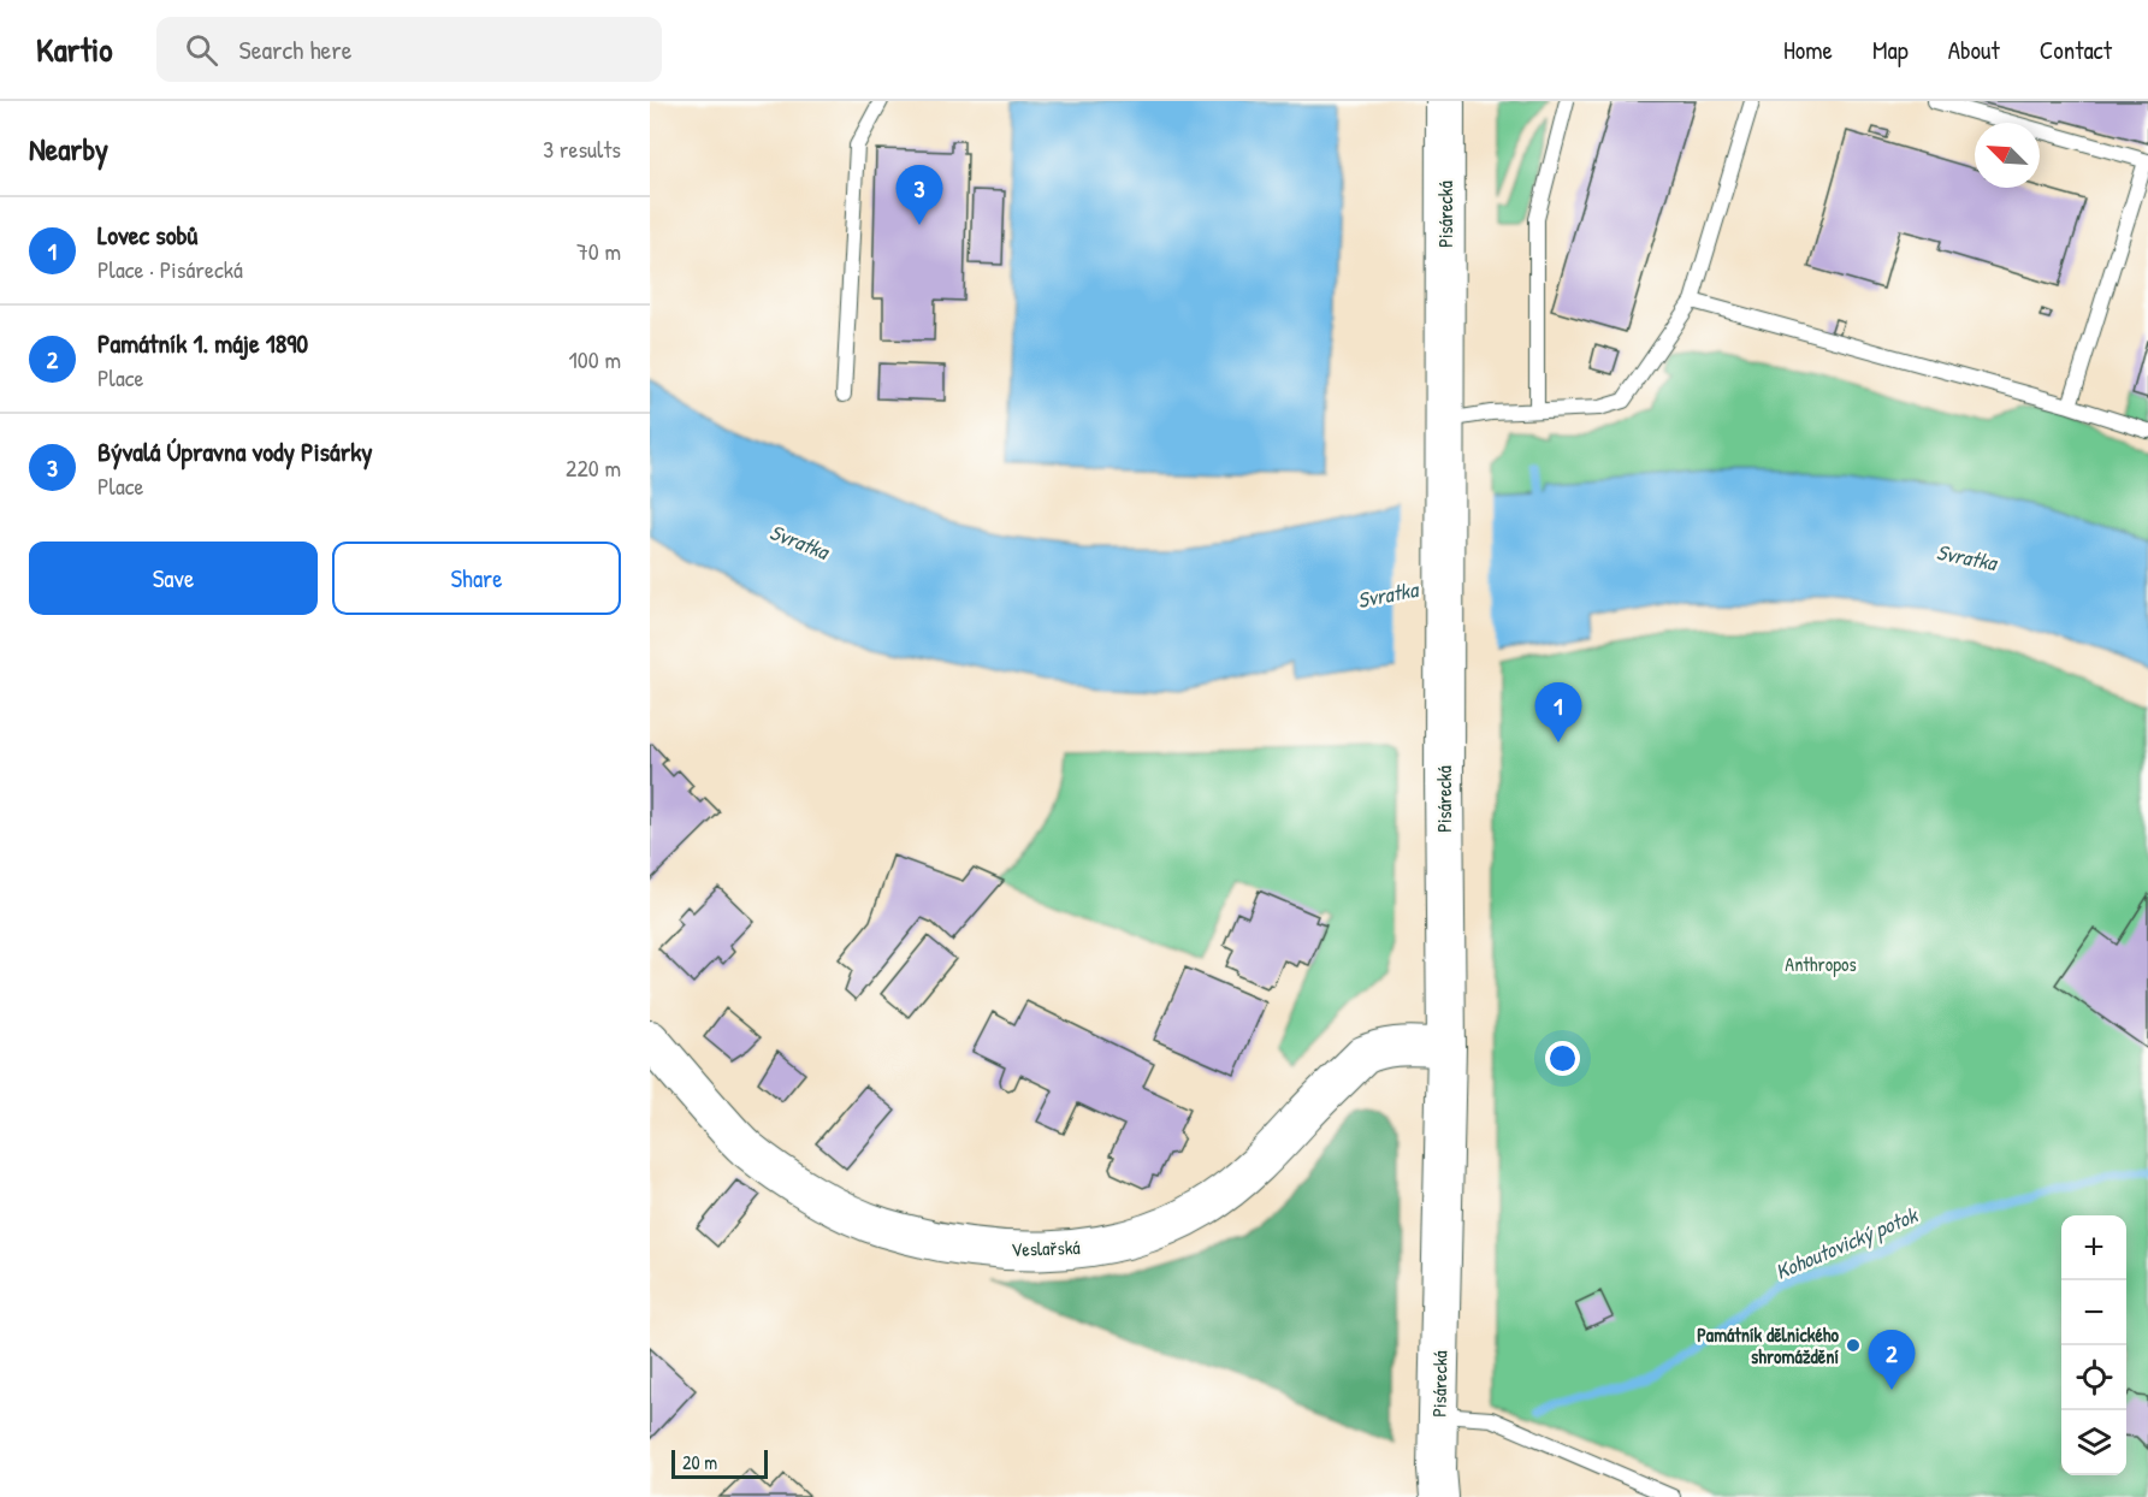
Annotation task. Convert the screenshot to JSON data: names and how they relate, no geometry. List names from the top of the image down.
{
  "streets": {
    "street": ["Pisárecká", "Veslařská"]
  },
  "crossings": [
    ["Pisárecká", "Veslařská"]
  ],
  "water": ["Svratka", "Kohoutovický potok"],
  "parks": ["Anthropos"],
  "places": ["Památník dělnického shromáždění"],
  "scale_bar": "20 m",
  "north": "top left",
  "page": {
    "header": "Kartio",
    "search": "Search here",
    "nav": [
      "Home",
      "Map",
      "About",
      "Contact"
    ],
    "heading": ["Nearby", "3 results"],
    "pins": ["3", "1", "2"],
    "list": [
      {
        "mark": "1",
        "name": "Lovec sobů",
        "note": "Place · Pisárecká",
        "value": "70 m"
      },
      {
        "mark": "2",
        "name": "Památník 1. máje 1890",
        "note": "Place",
        "value": "100 m"
      },
      {
        "mark": "3",
        "name": "Bývalá Úpravna vody Pisárky",
        "note": "Place",
        "value": "220 m"
      }
    ],
    "buttons": ["Save", "Share"],
    "map_buttons": ["+", "−"],
    "scale": "20 m"
  }
}
